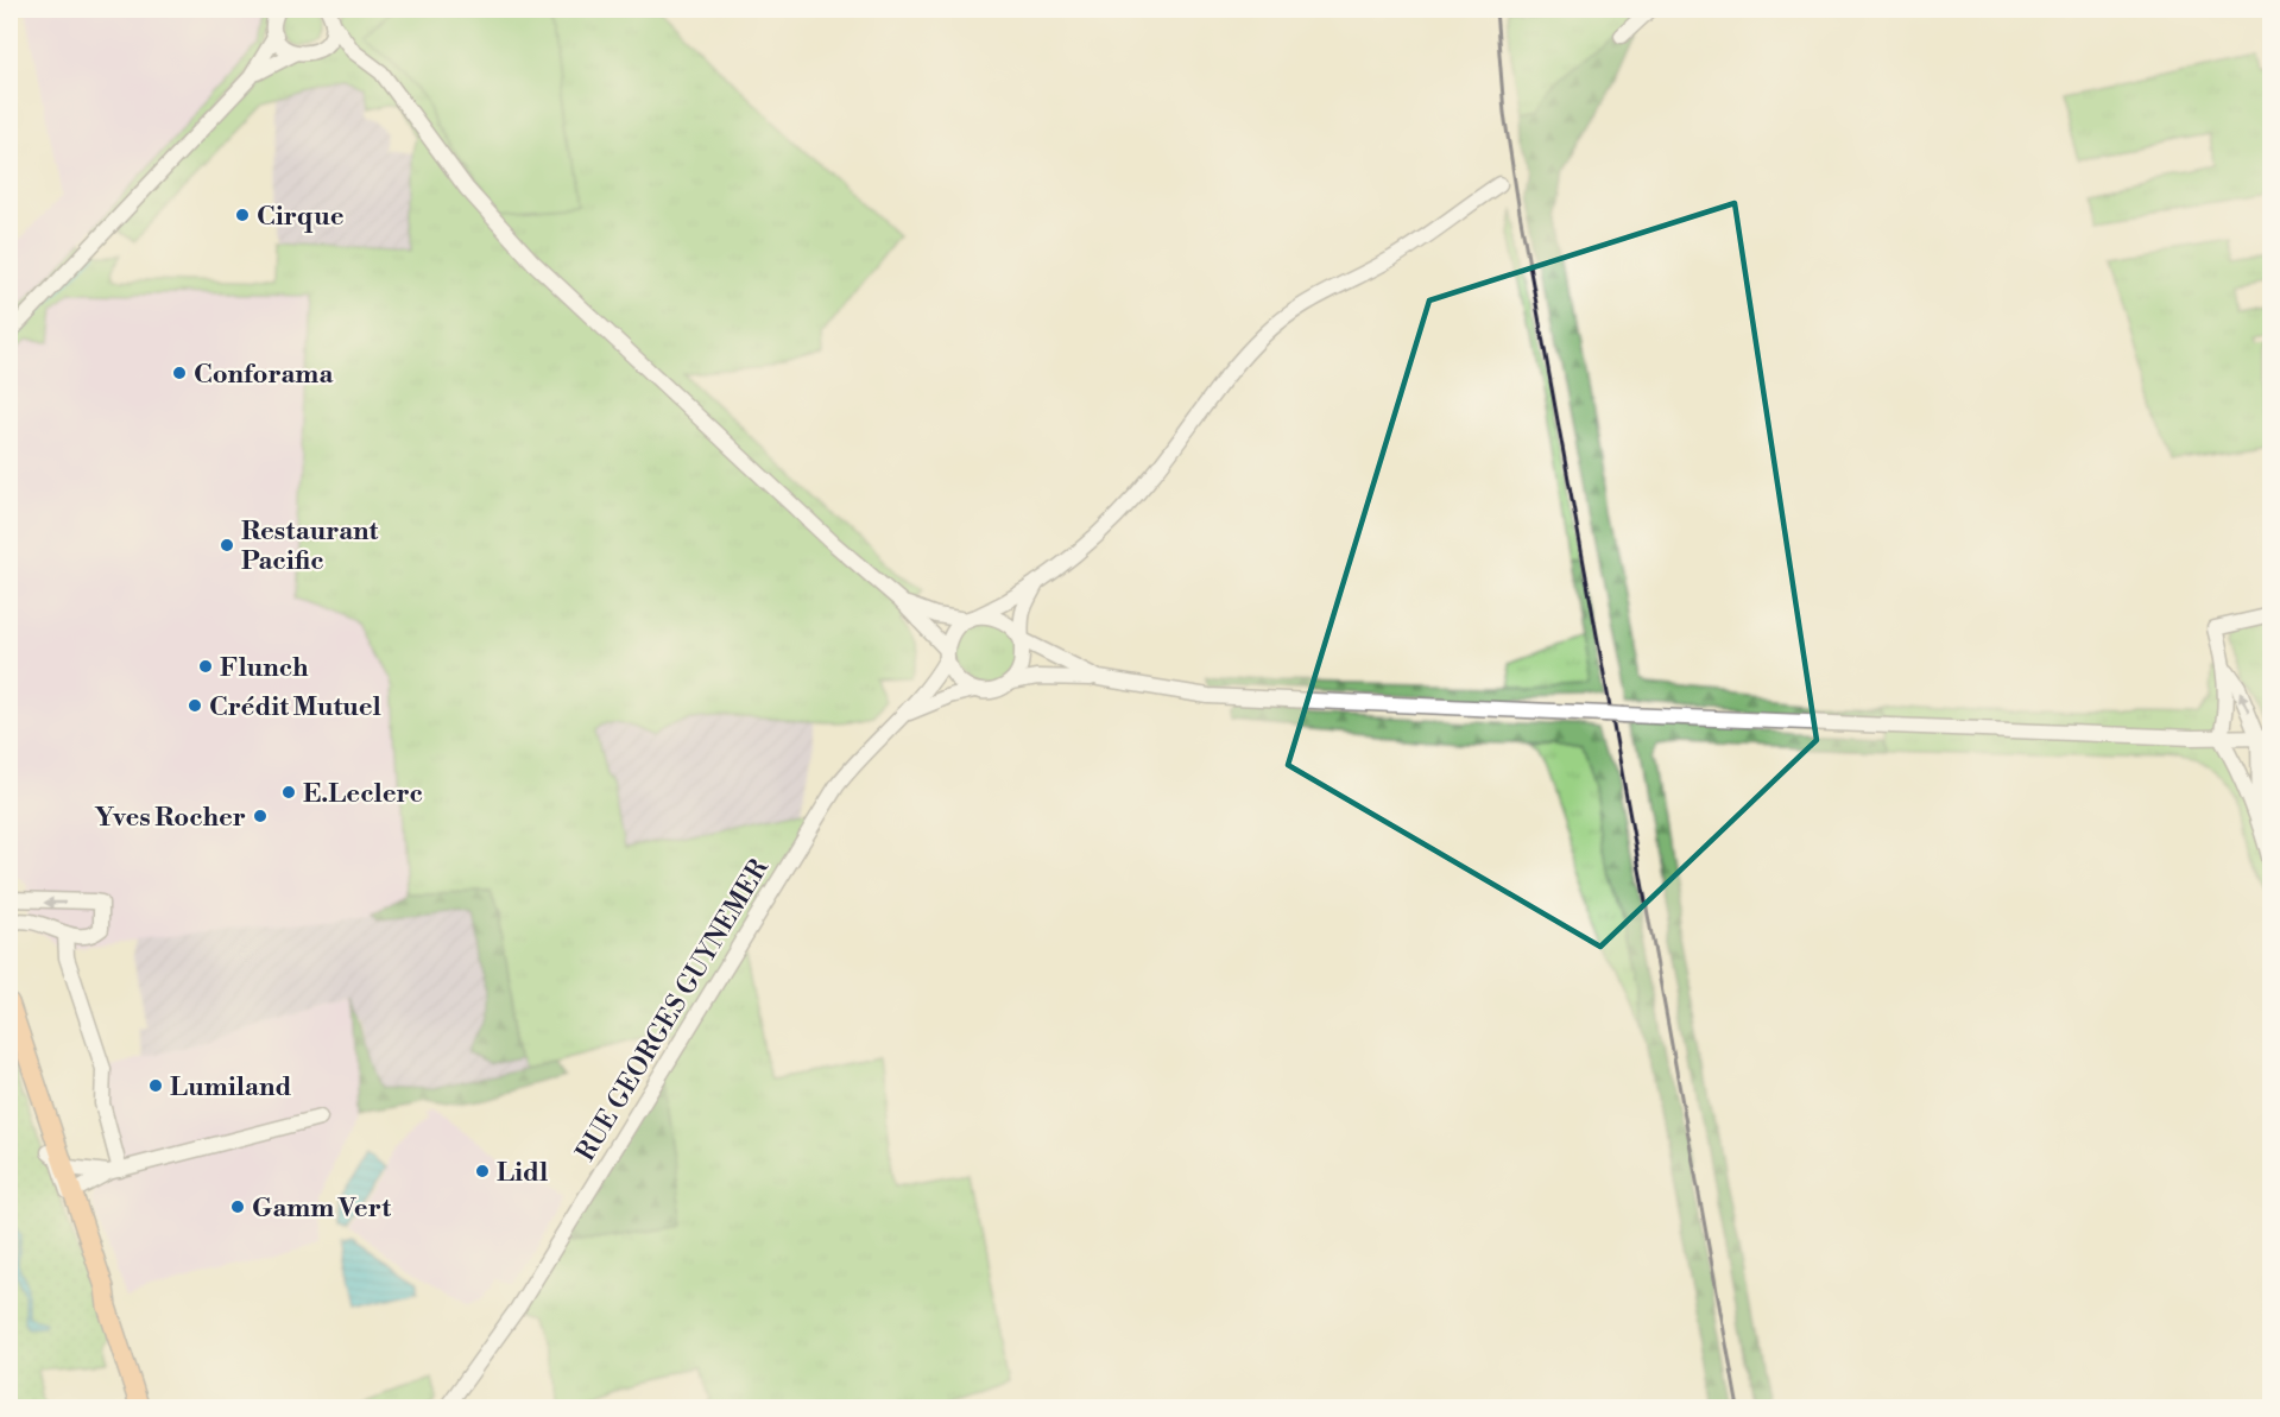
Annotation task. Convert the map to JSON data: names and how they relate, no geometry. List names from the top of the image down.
{
  "streets": {
    "street": ["RUE GEORGES GUYNEMER"]
  },
  "places": [
    "Cirque",
    "Conforama",
    "Restaurant Pacific",
    "Flunch",
    "Crédit Mutuel",
    "E.Leclerc",
    "Yves Rocher",
    "Lumiland",
    "Lidl",
    "Gamm Vert"
  ]
}
